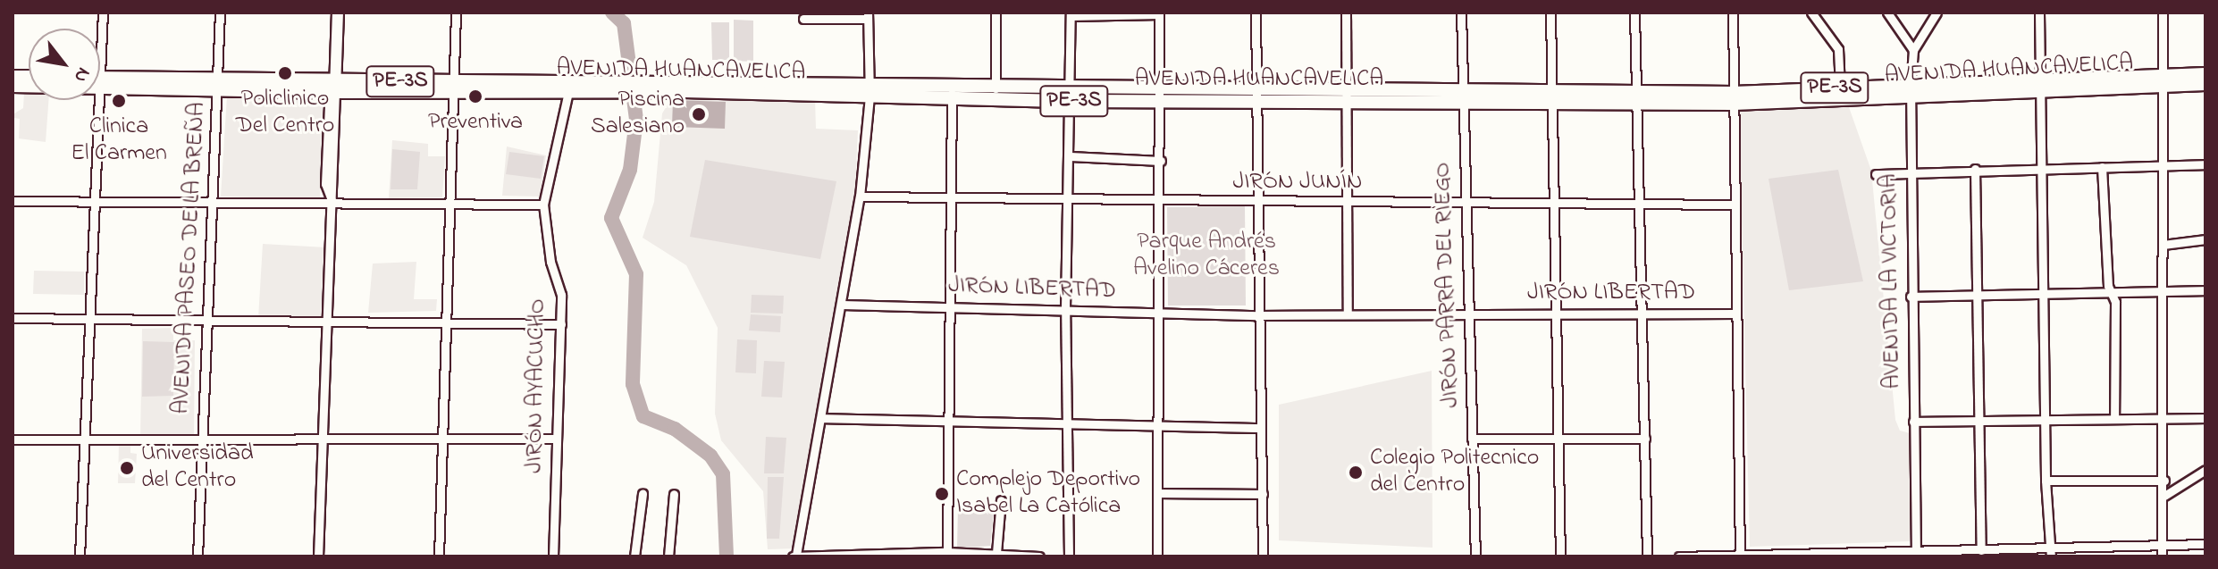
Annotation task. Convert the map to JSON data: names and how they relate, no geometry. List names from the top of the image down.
{
  "streets": {
    "highway": ["AVENIDA HUANCAVELICA", "PE-3S"],
    "street": [
      "JIRÓN JUNÍN",
      "AVENIDA PASEO DE LA BREÑA",
      "AVENIDA LA VICTORIA",
      "JIRÓN PARRA DEL RIEGO",
      "JIRÓN LIBERTAD",
      "JIRÓN AYACUCHO"
    ]
  },
  "crossings": [
    ["AVENIDA HUANCAVELICA", "AVENIDA PASEO DE LA BREÑA"],
    ["AVENIDA HUANCAVELICA", "AVENIDA LA VICTORIA"],
    ["AVENIDA HUANCAVELICA", "JIRÓN PARRA DEL RIEGO"],
    ["AVENIDA HUANCAVELICA", "JIRÓN AYACUCHO"],
    ["JIRÓN JUNÍN", "JIRÓN PARRA DEL RIEGO"],
    ["JIRÓN PARRA DEL RIEGO", "JIRÓN LIBERTAD"]
  ],
  "parks": ["Parque Andrés Avelino Cáceres"],
  "places": [
    "Policlinico Del Centro",
    "Preventiva",
    "Clinica El Carmen",
    "Piscina Salesiano",
    "Universidad del Centro",
    "Colegio Politecnico del Centro",
    "Complejo Deportivo Isabel La Católica"
  ],
  "north": "bottom right"
}
